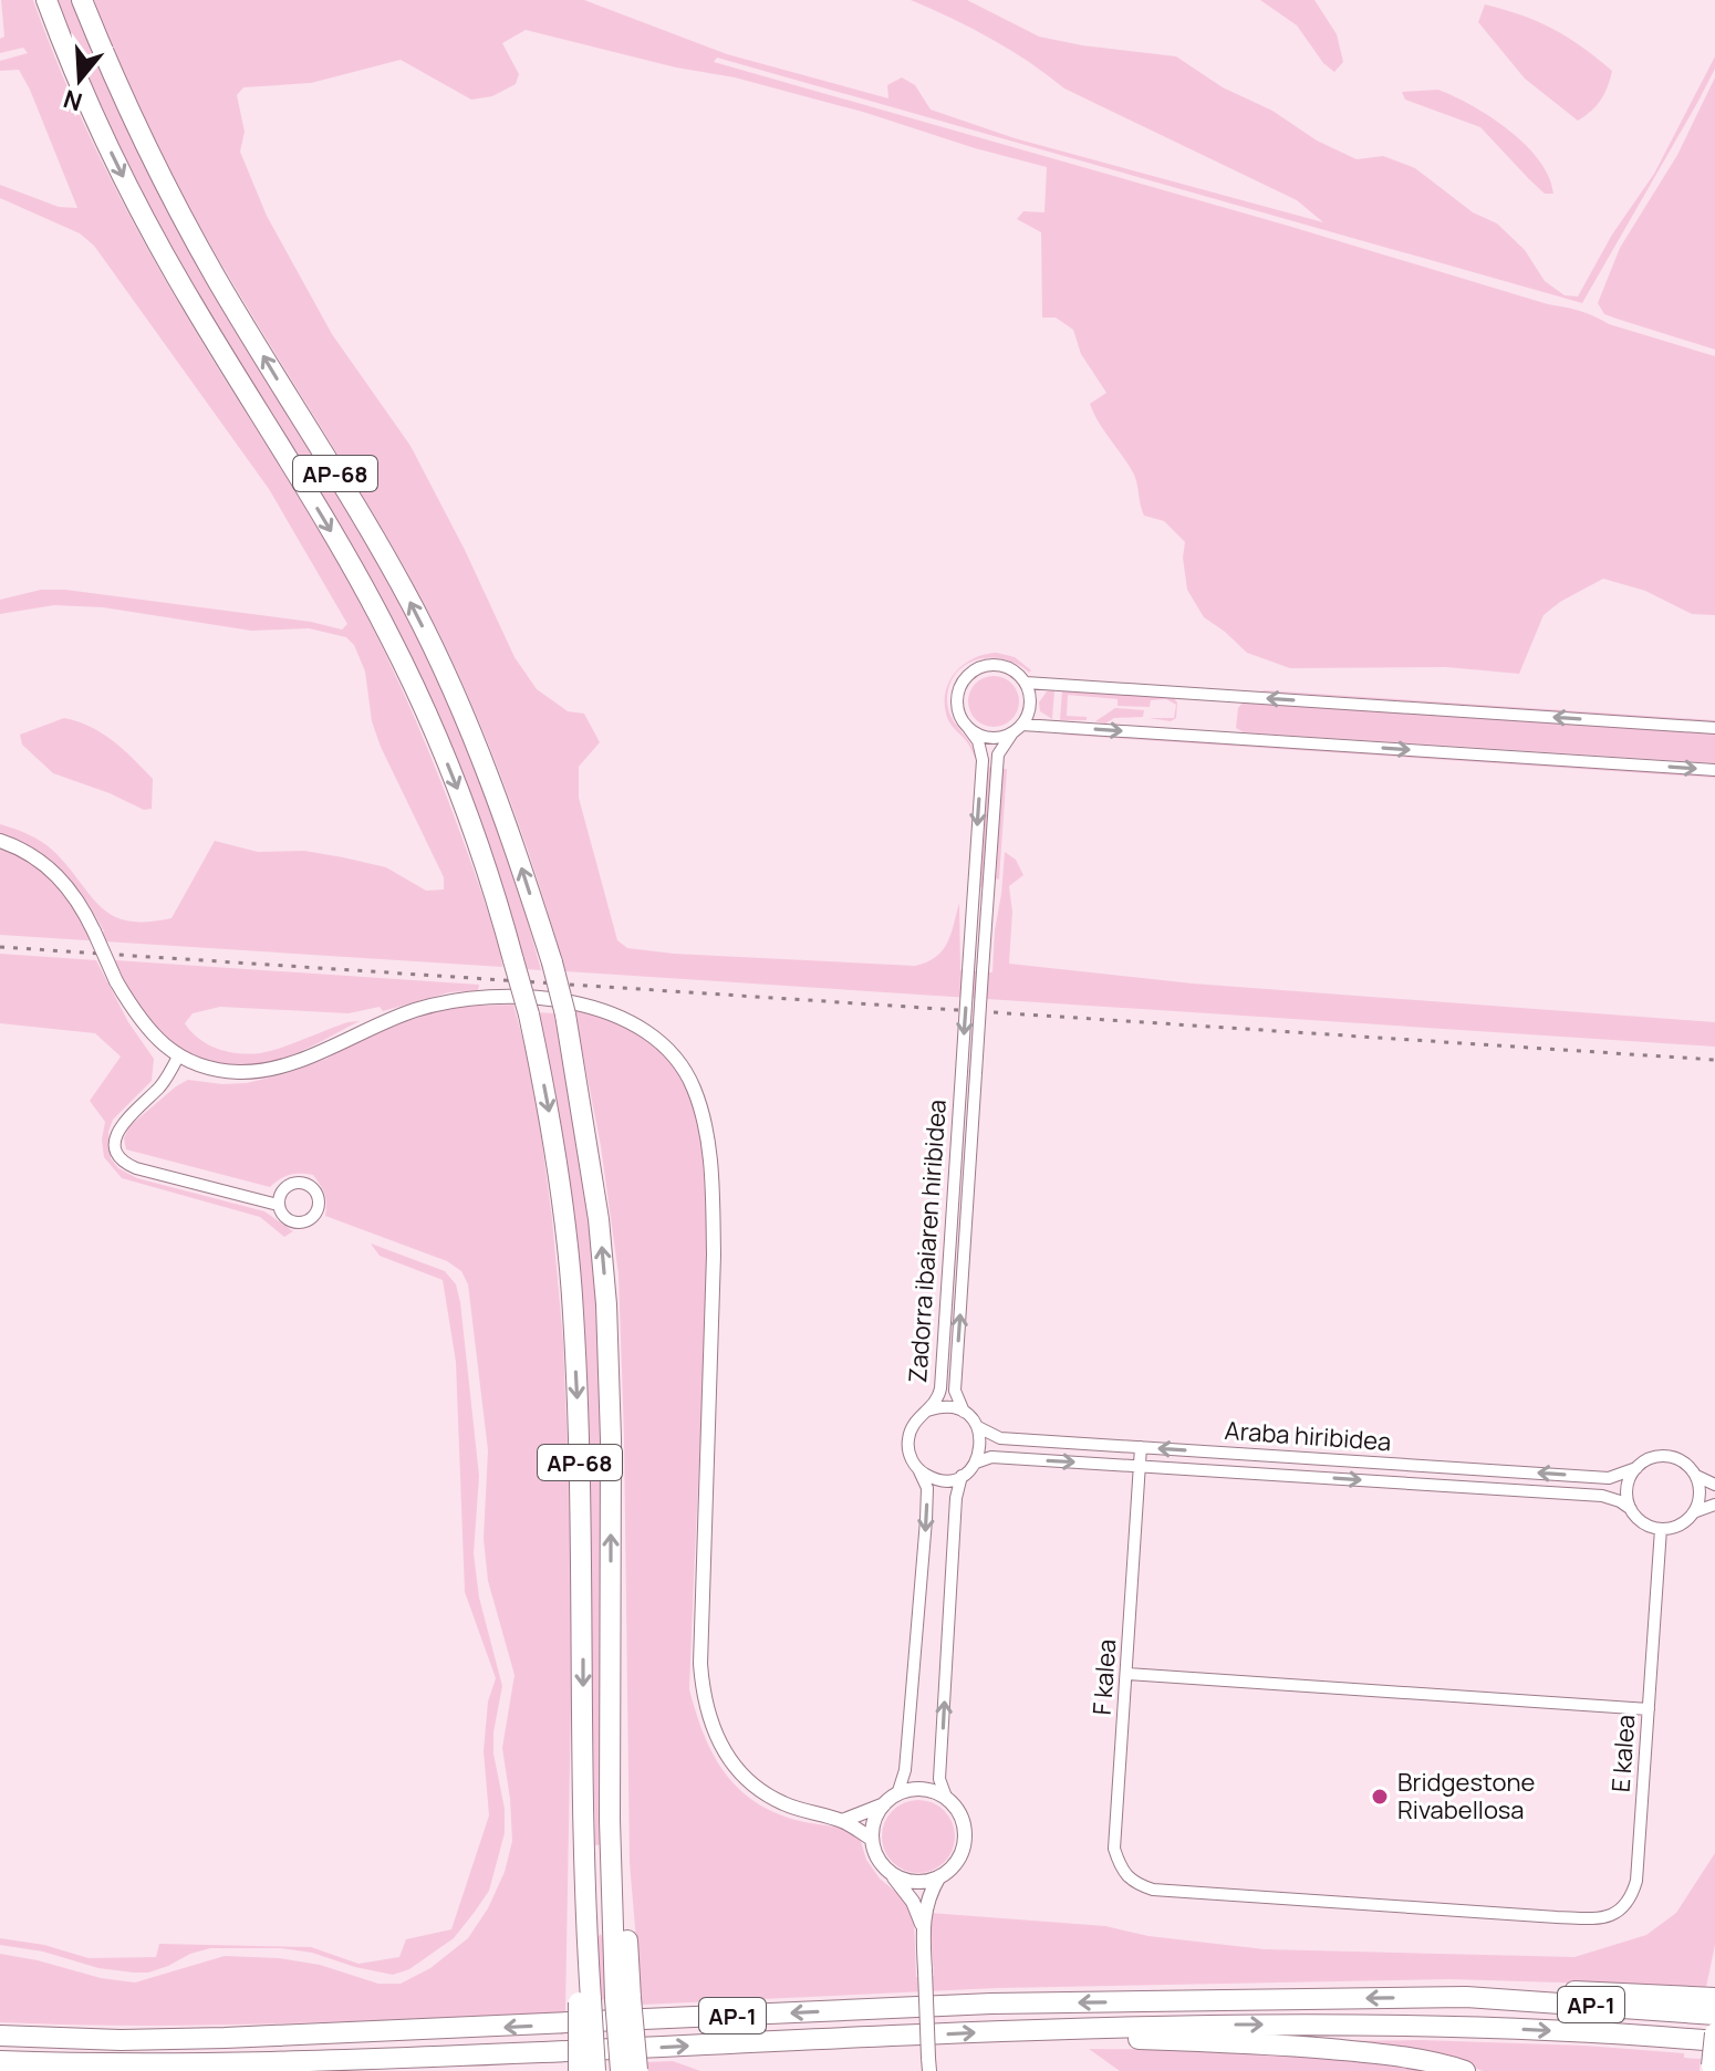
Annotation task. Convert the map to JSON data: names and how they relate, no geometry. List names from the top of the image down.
{
  "streets": {
    "highway": ["AP-68", "AP-1"],
    "street": [
      "Zadorra ibaiaren hiribidea",
      "Araba hiribidea",
      "F kalea",
      "E kalea"
    ]
  },
  "crossings": [
    ["Zadorra ibaiaren hiribidea", "Araba hiribidea"],
    ["Araba hiribidea", "F kalea"],
    ["Araba hiribidea", "E kalea"],
    ["F kalea", "E kalea"]
  ],
  "places": ["Bridgestone Rivabellosa"],
  "north": "bottom"
}
